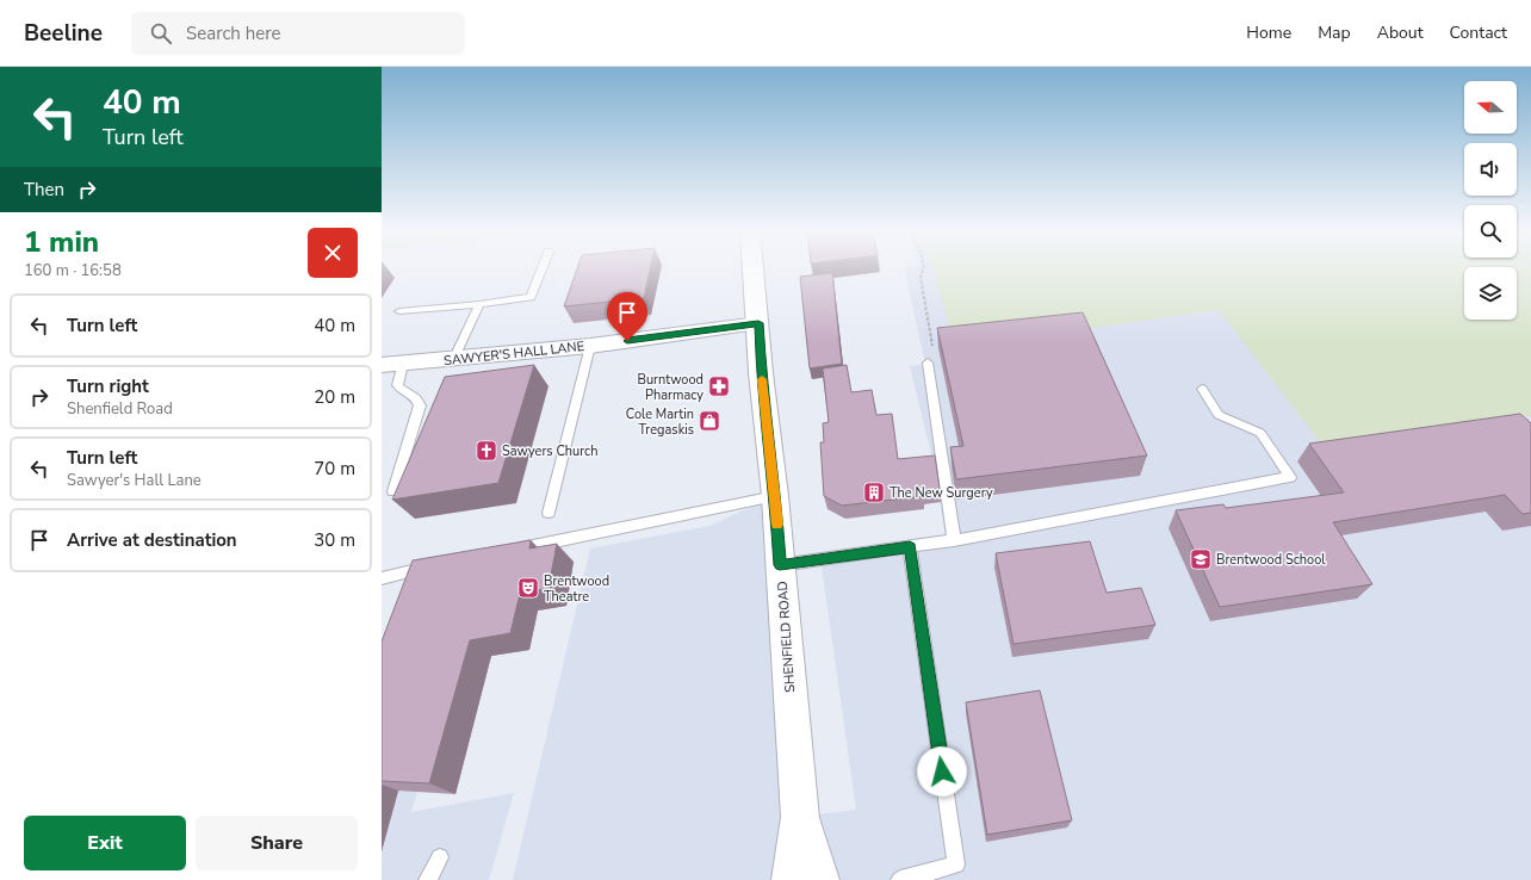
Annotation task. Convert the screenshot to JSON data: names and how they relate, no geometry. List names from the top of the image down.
{
  "streets": {
    "main road": ["SHENFIELD ROAD"],
    "street": ["SAWYER'S HALL LANE"]
  },
  "crossings": [
    ["SAWYER'S HALL LANE", "SHENFIELD ROAD"]
  ],
  "places": {
    "pharmacy": ["Burntwood Pharmacy"],
    "shop": ["Cole Martin Tregaskis"],
    "church": ["Sawyers Church"],
    "building": ["The New Surgery"],
    "school or university": ["Brentwood School"],
    "theatre": ["Brentwood Theatre"]
  },
  "north": "left",
  "page": {
    "header": "Beeline",
    "search": "Search here",
    "nav": [
      "Home",
      "Map",
      "About",
      "Contact"
    ],
    "turn": ["40 m", "Turn left"],
    "then": "Then",
    "heading": ["1 min", "160 m · 16:58"],
    "list": [
      {
        "name": "Turn left",
        "value": "40 m"
      },
      {
        "name": "Turn right",
        "note": "Shenfield Road",
        "value": "20 m"
      },
      {
        "name": "Turn left",
        "note": "Sawyer's Hall Lane",
        "value": "70 m"
      },
      {
        "name": "Arrive at destination",
        "value": "30 m"
      }
    ],
    "buttons": ["Exit", "Share"]
  }
}
